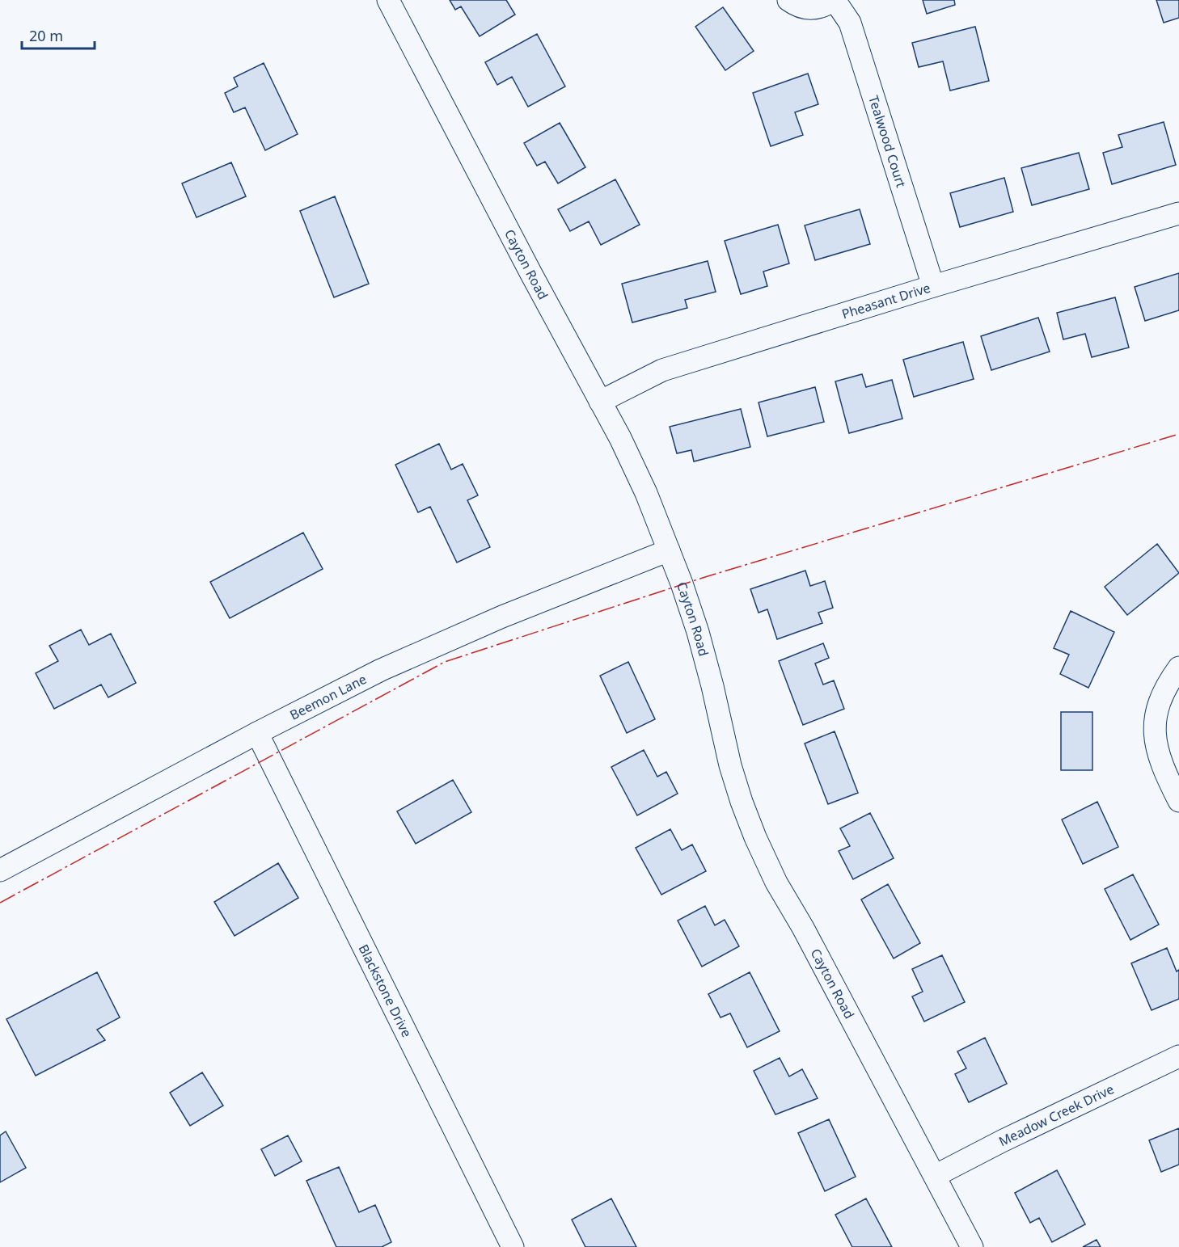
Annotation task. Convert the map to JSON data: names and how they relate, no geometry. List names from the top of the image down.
{
  "streets": {
    "street": [
      "Tealwood Court",
      "Cayton Road",
      "Pheasant Drive",
      "Beemon Lane",
      "Blackstone Drive",
      "Meadow Creek Drive"
    ]
  },
  "crossings": [
    ["Tealwood Court", "Pheasant Drive"],
    ["Cayton Road", "Pheasant Drive"],
    ["Cayton Road", "Beemon Lane"],
    ["Cayton Road", "Meadow Creek Drive"],
    ["Beemon Lane", "Blackstone Drive"]
  ],
  "scale_bar": "20 m"
}
